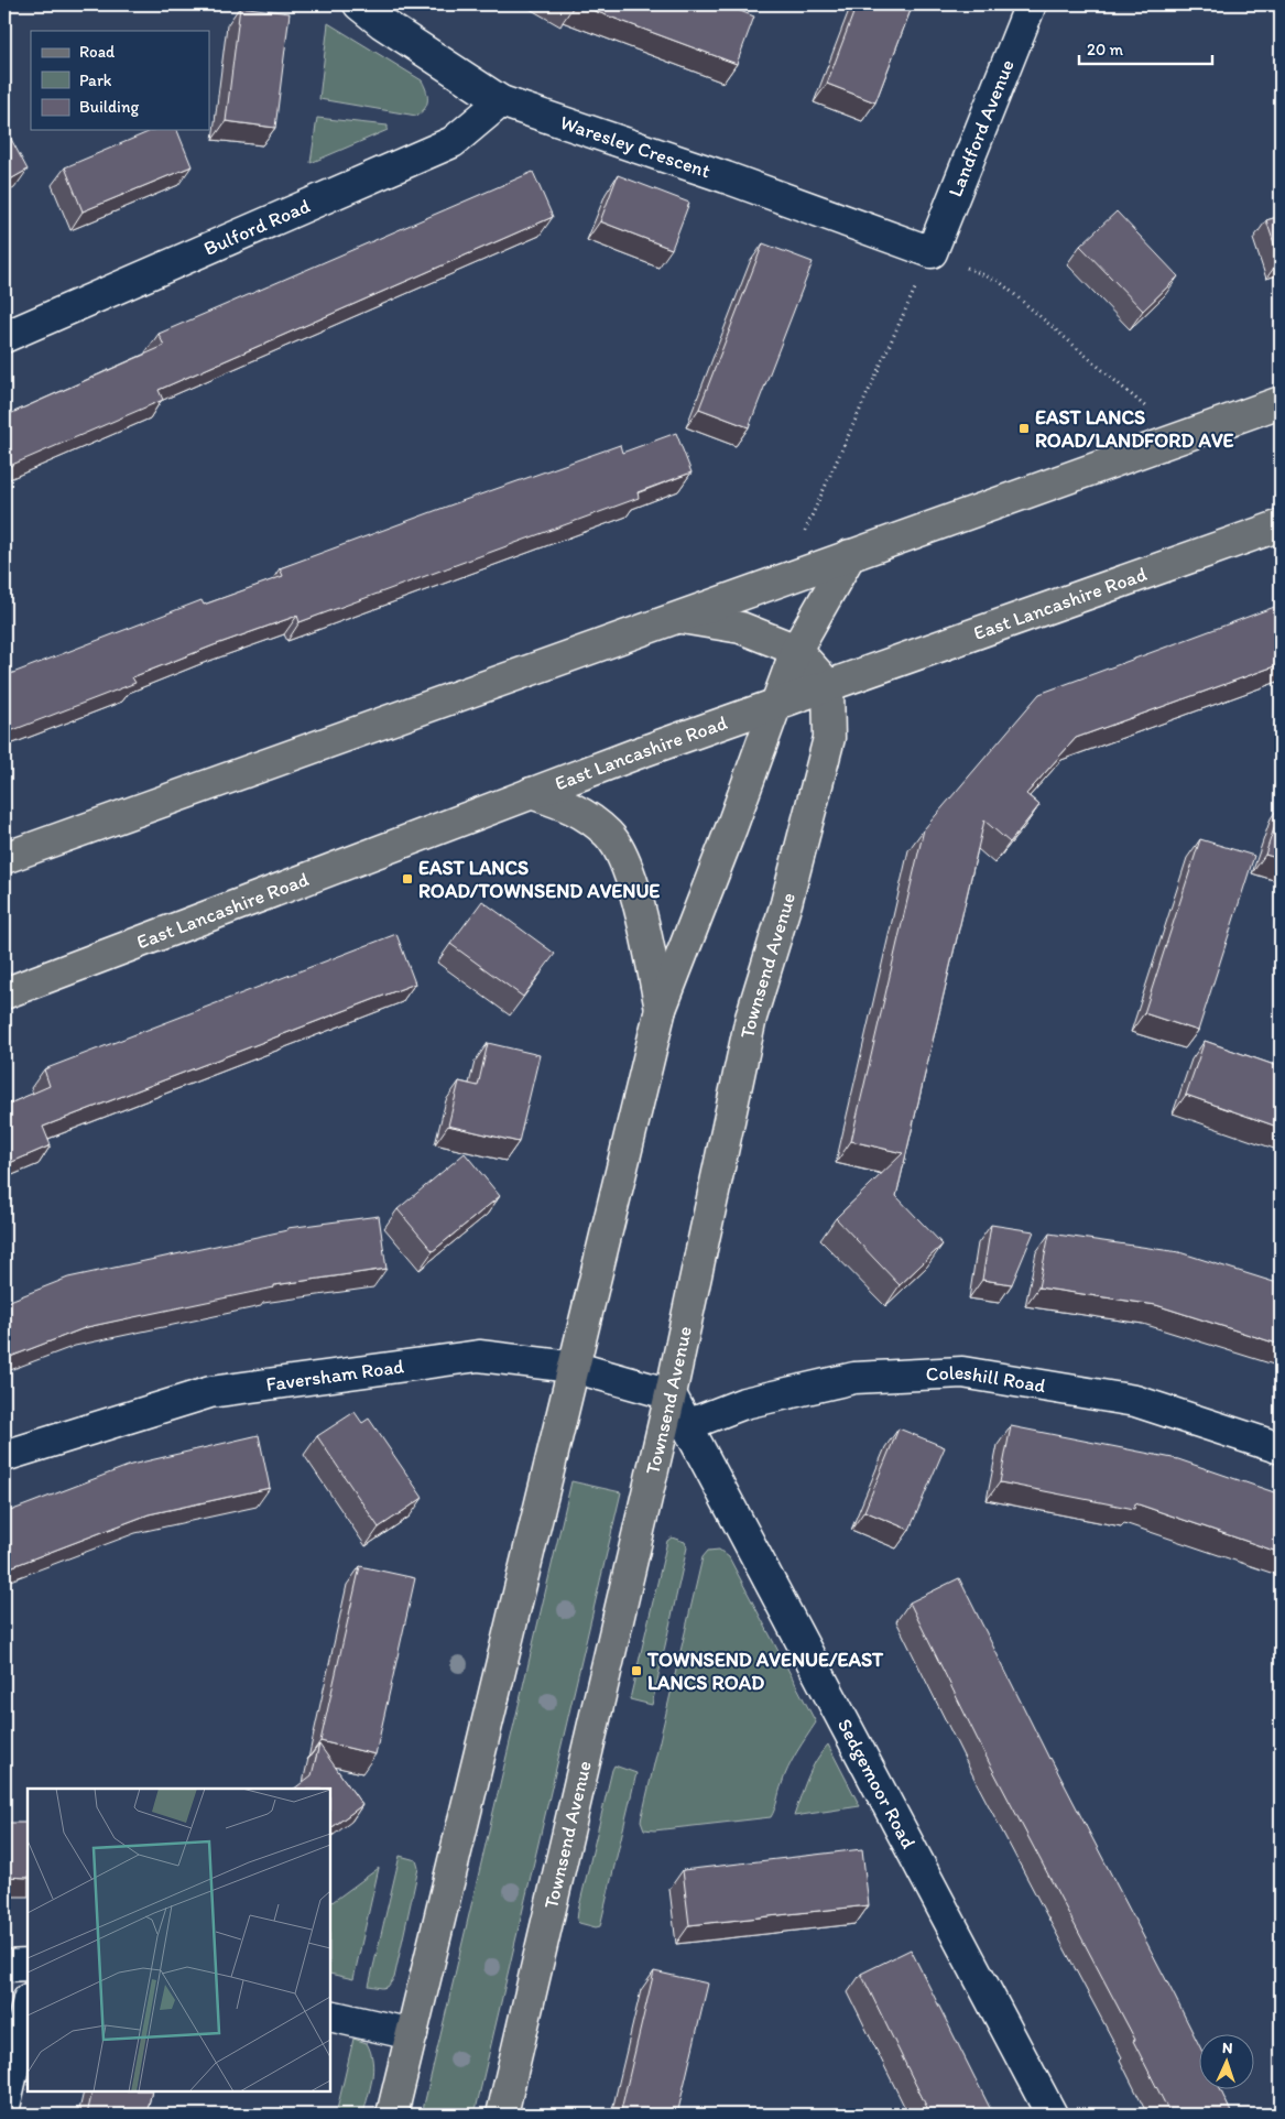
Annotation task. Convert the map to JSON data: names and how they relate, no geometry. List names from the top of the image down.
{
  "streets": {
    "main road": ["East Lancashire Road", "Townsend Avenue"],
    "street": [
      "Landford Avenue",
      "Waresley Crescent",
      "Bulford Road",
      "Faversham Road",
      "Coleshill Road",
      "Sedgemoor Road"
    ]
  },
  "crossings": [
    ["Landford Avenue", "Waresley Crescent"],
    ["Waresley Crescent", "Bulford Road"],
    ["East Lancashire Road", "Townsend Avenue"],
    ["Townsend Avenue", "Faversham Road"],
    ["Townsend Avenue", "Sedgemoor Road"],
    ["Faversham Road", "Sedgemoor Road"],
    ["Coleshill Road", "Sedgemoor Road"]
  ],
  "places": {
    "transit": ["EAST LANCS ROAD/LANDFORD AVE", "EAST LANCS ROAD/TOWNSEND AVENUE", "TOWNSEND AVENUE/EAST LANCS ROAD"]
  },
  "legend": ["Road", "Park", "Building"],
  "scale_bar": "20 m",
  "north": "top"
}
